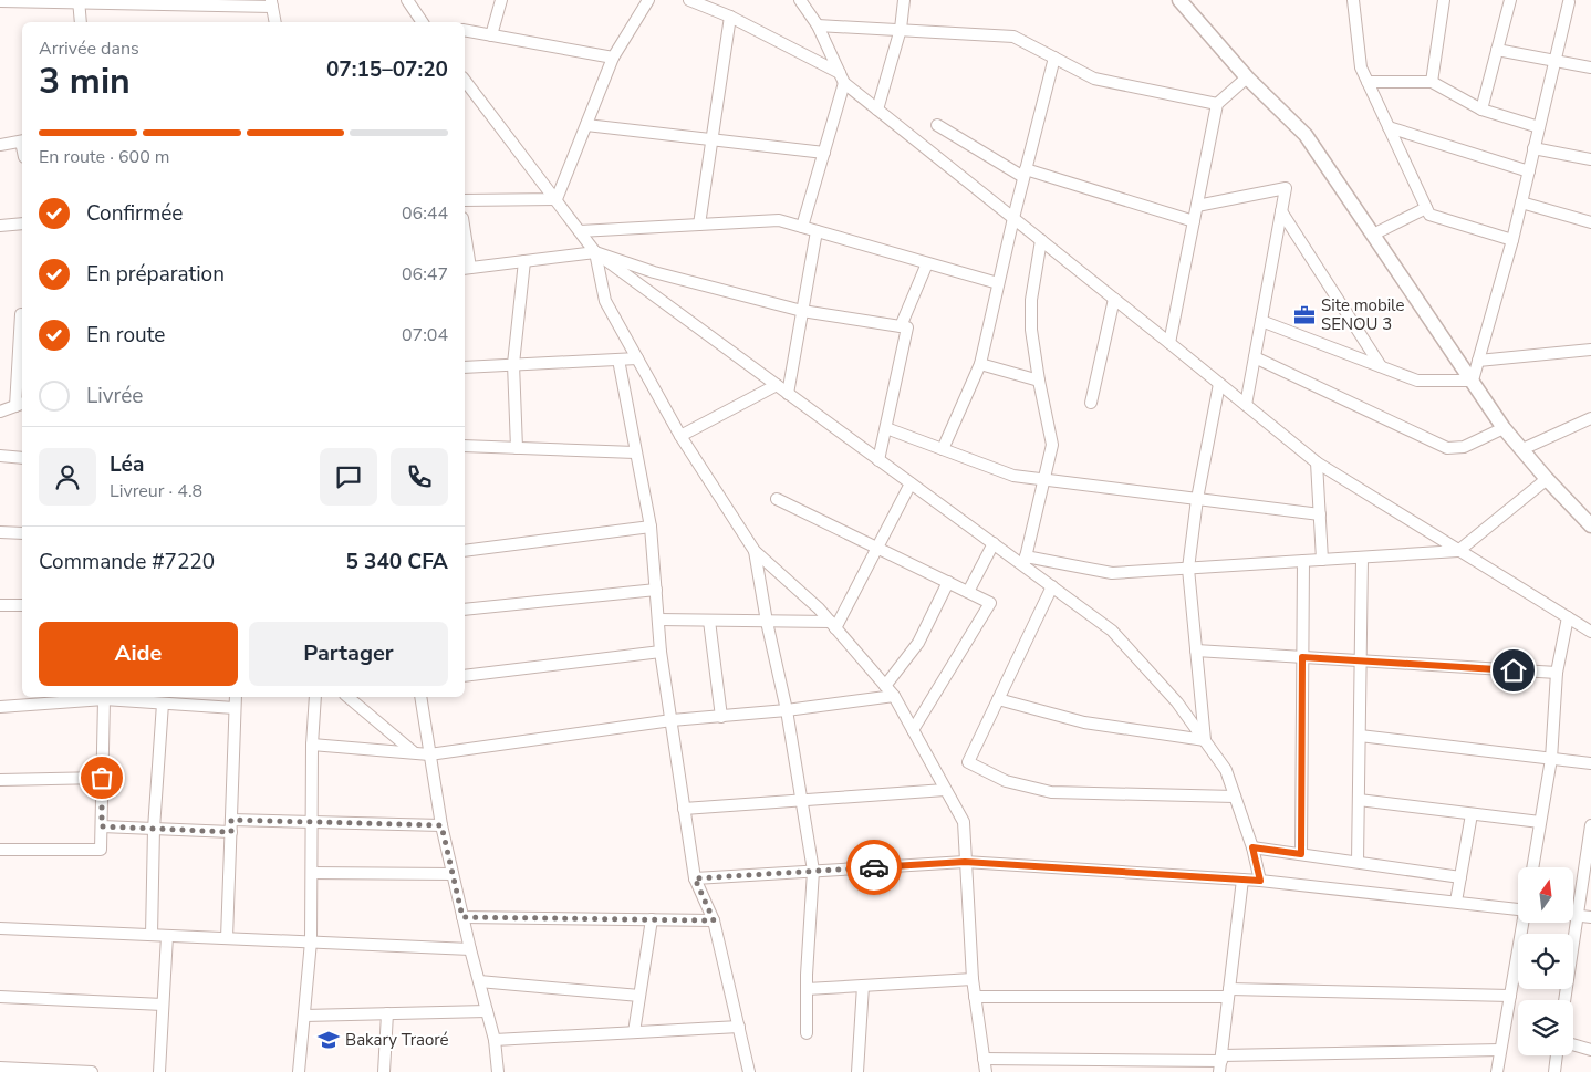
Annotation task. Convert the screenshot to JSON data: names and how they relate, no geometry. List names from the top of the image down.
{
  "places": {
    "office": ["Site mobile SENOU 3"],
    "school or university": ["Bakary Traoré"]
  },
  "north": "top",
  "page": {
    "heading": ["3 min", "Arrivée dans", "07:15–07:20"],
    "panel": [
      "Léa",
      "Livreur · 4.8",
      "Commande #7220",
      "5 340 CFA"
    ],
    "bar": "En route · 600 m",
    "list": [
      ["Confirmée", "06:44"],
      ["En préparation", "06:47"],
      ["En route", "07:04"],
      "Livrée"
    ],
    "buttons": ["Aide", "Partager"]
  }
}
